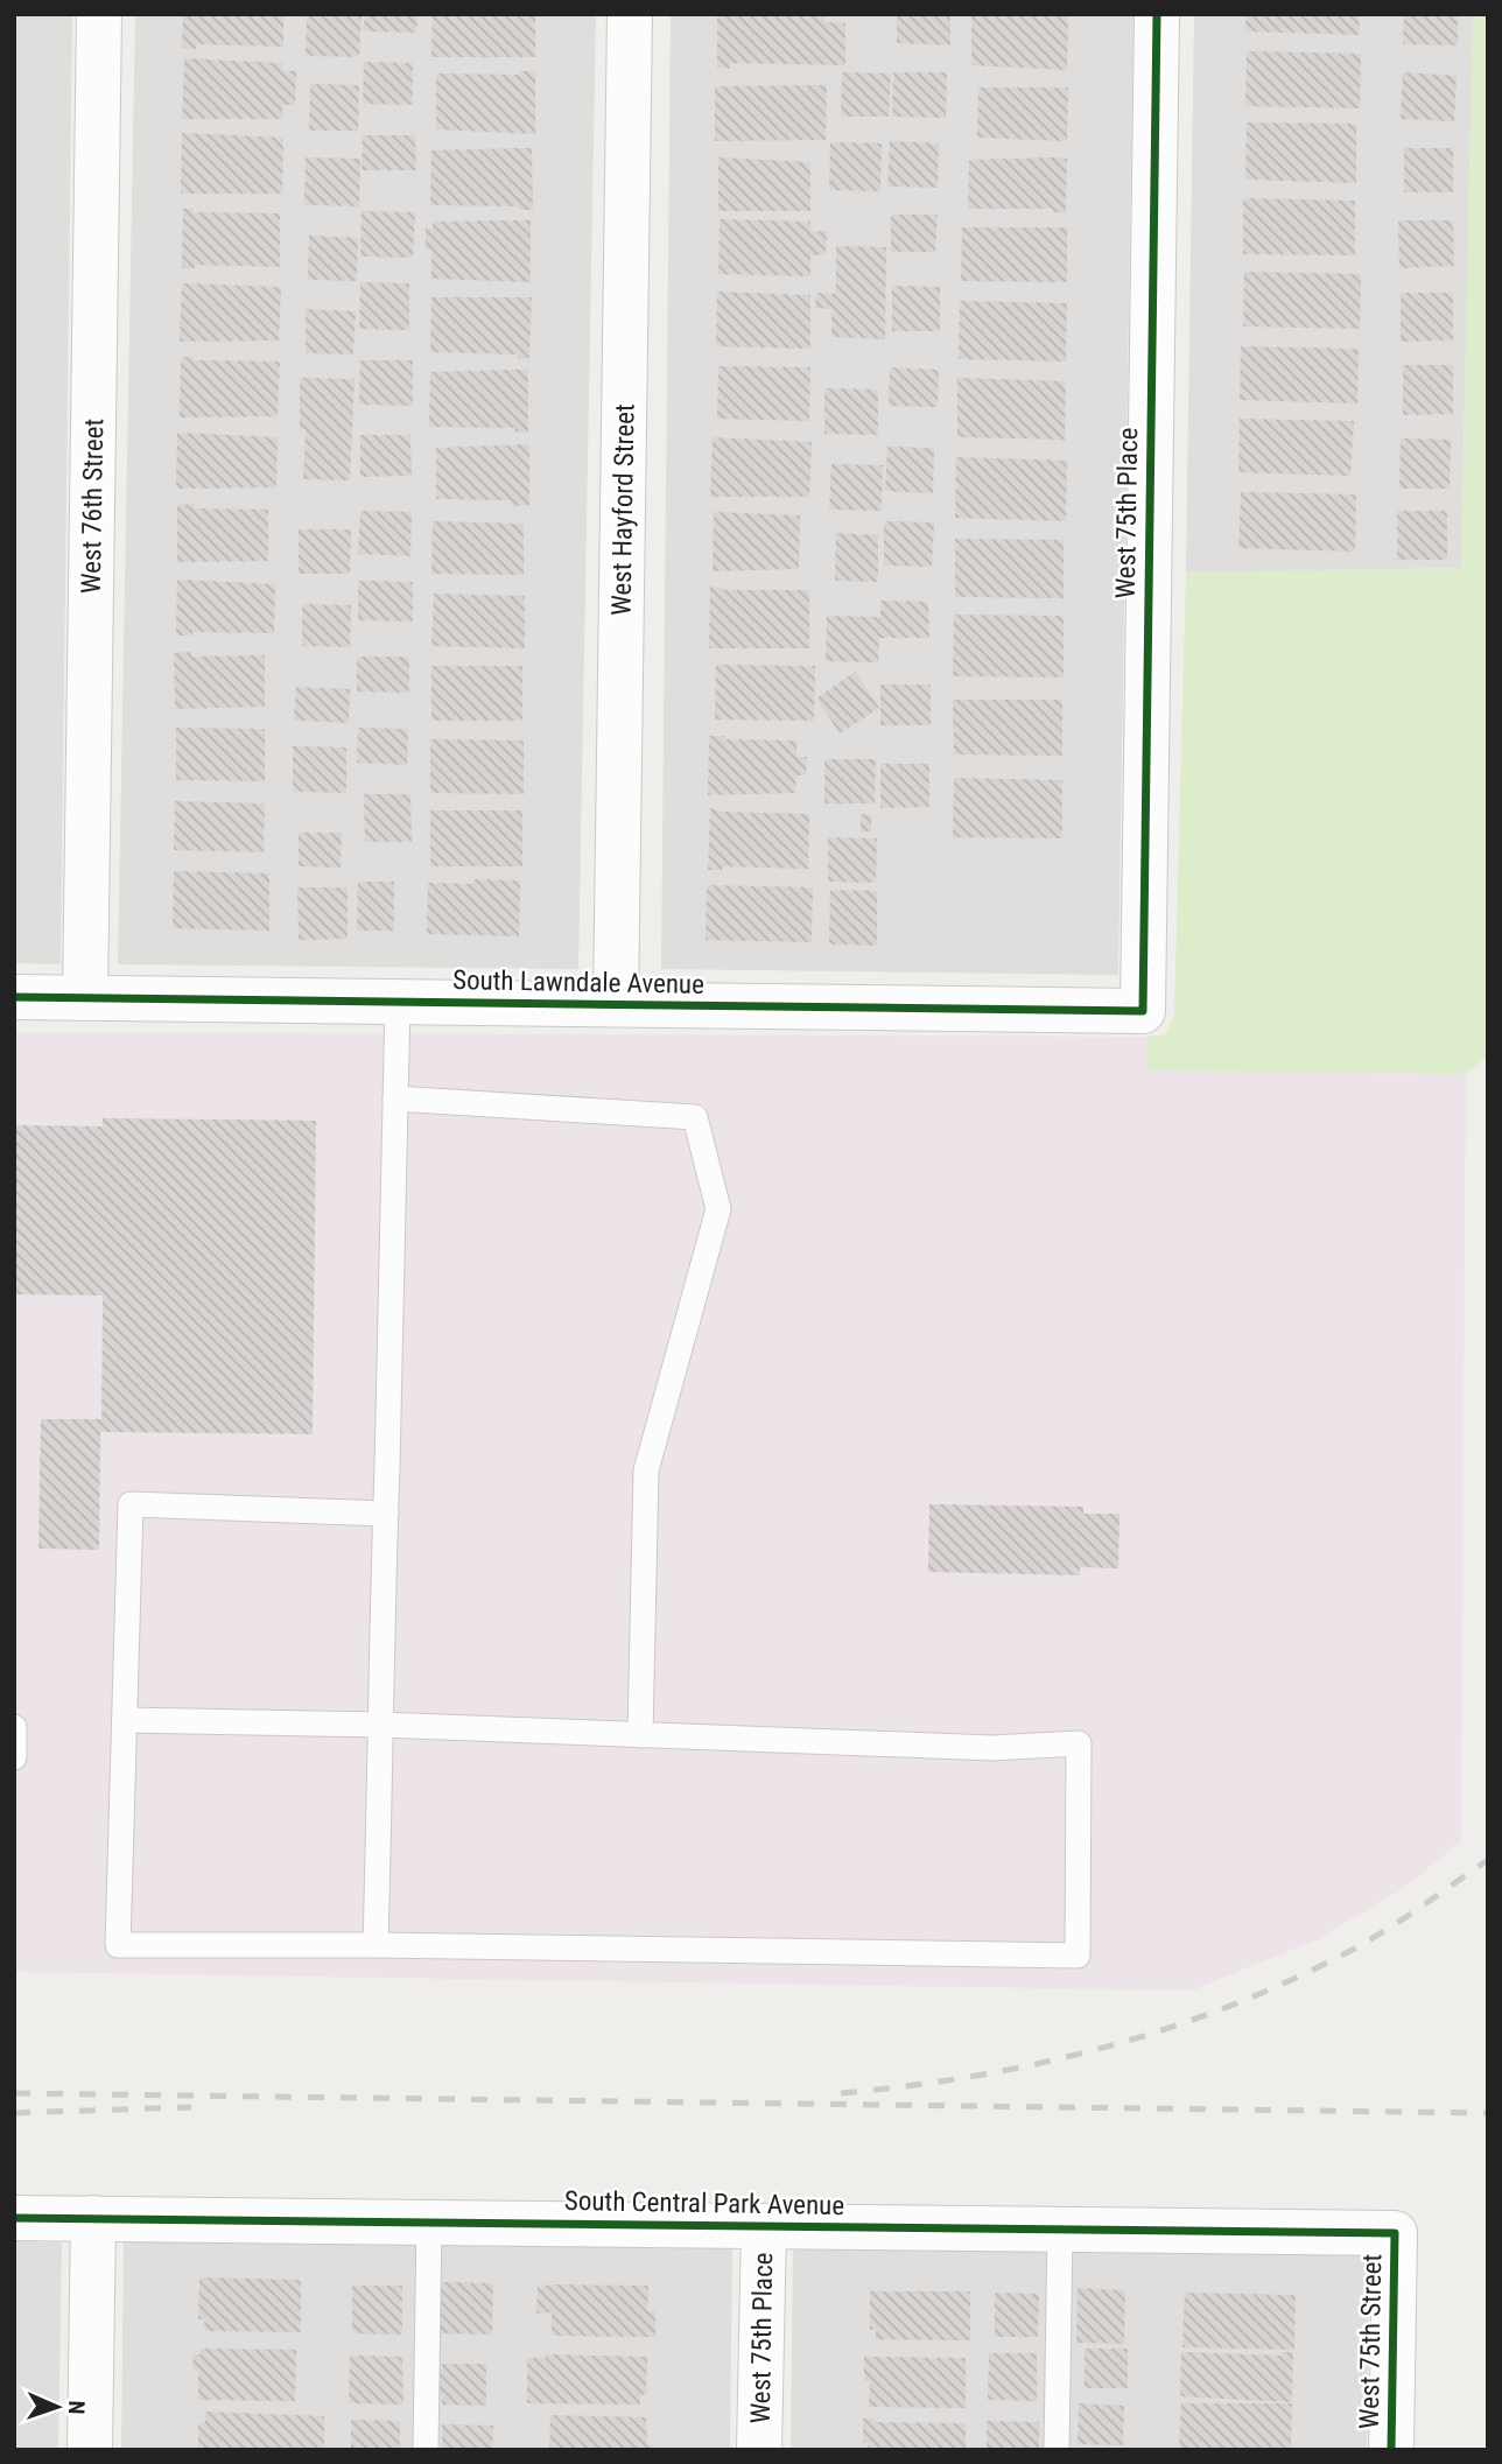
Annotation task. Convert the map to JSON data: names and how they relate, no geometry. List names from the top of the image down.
{
  "streets": {
    "street": [
      "West 76th Street",
      "West Hayford Street",
      "West 75th Place",
      "South Lawndale Avenue",
      "South Central Park Avenue",
      "West 75th Street"
    ]
  },
  "crossings": [
    ["West 76th Street", "South Lawndale Avenue"],
    ["West Hayford Street", "South Lawndale Avenue"],
    ["West 75th Place", "South Lawndale Avenue"],
    ["West 75th Place", "South Central Park Avenue"],
    ["South Central Park Avenue", "West 75th Street"]
  ],
  "north": "right"
}
